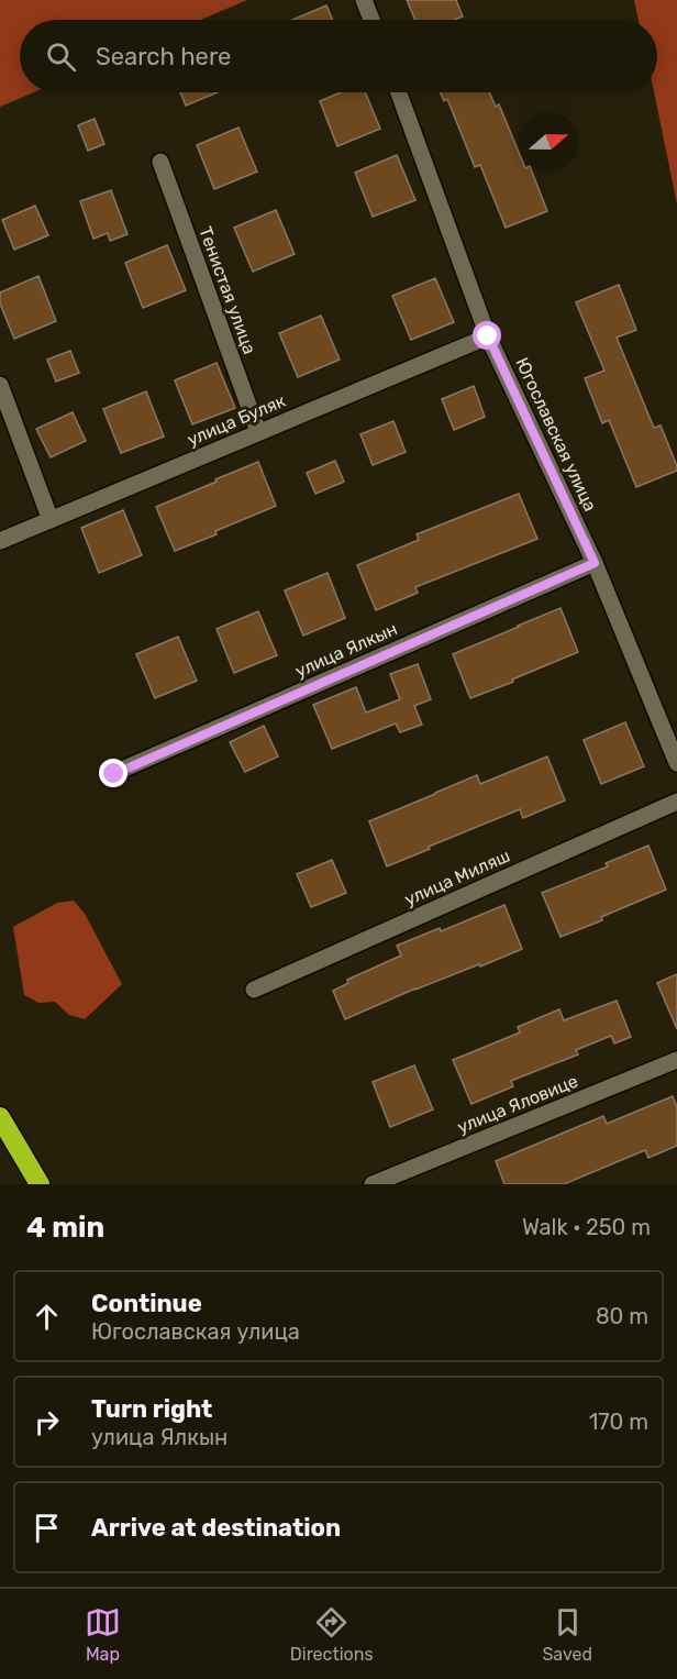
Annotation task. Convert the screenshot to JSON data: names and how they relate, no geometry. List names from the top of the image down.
{
  "streets": {
    "street": [
      "Тенистая улица",
      "улица Буляк",
      "Югославская улица",
      "улица Ялкын",
      "улица Миляш",
      "улица Яловице"
    ]
  },
  "crossings": [
    ["Тенистая улица", "улица Буляк"],
    ["улица Буляк", "Югославская улица"],
    ["Югославская улица", "улица Ялкын"]
  ],
  "north": "right",
  "page": {
    "search": "Search here",
    "heading": ["4 min", "Walk · 250 m"],
    "list": [
      ["Continue", "Югославская улица", "80 m"],
      ["Turn right", "улица Ялкын", "170 m"],
      "Arrive at destination"
    ],
    "nav": ["Map", "Directions", "Saved"]
  }
}
